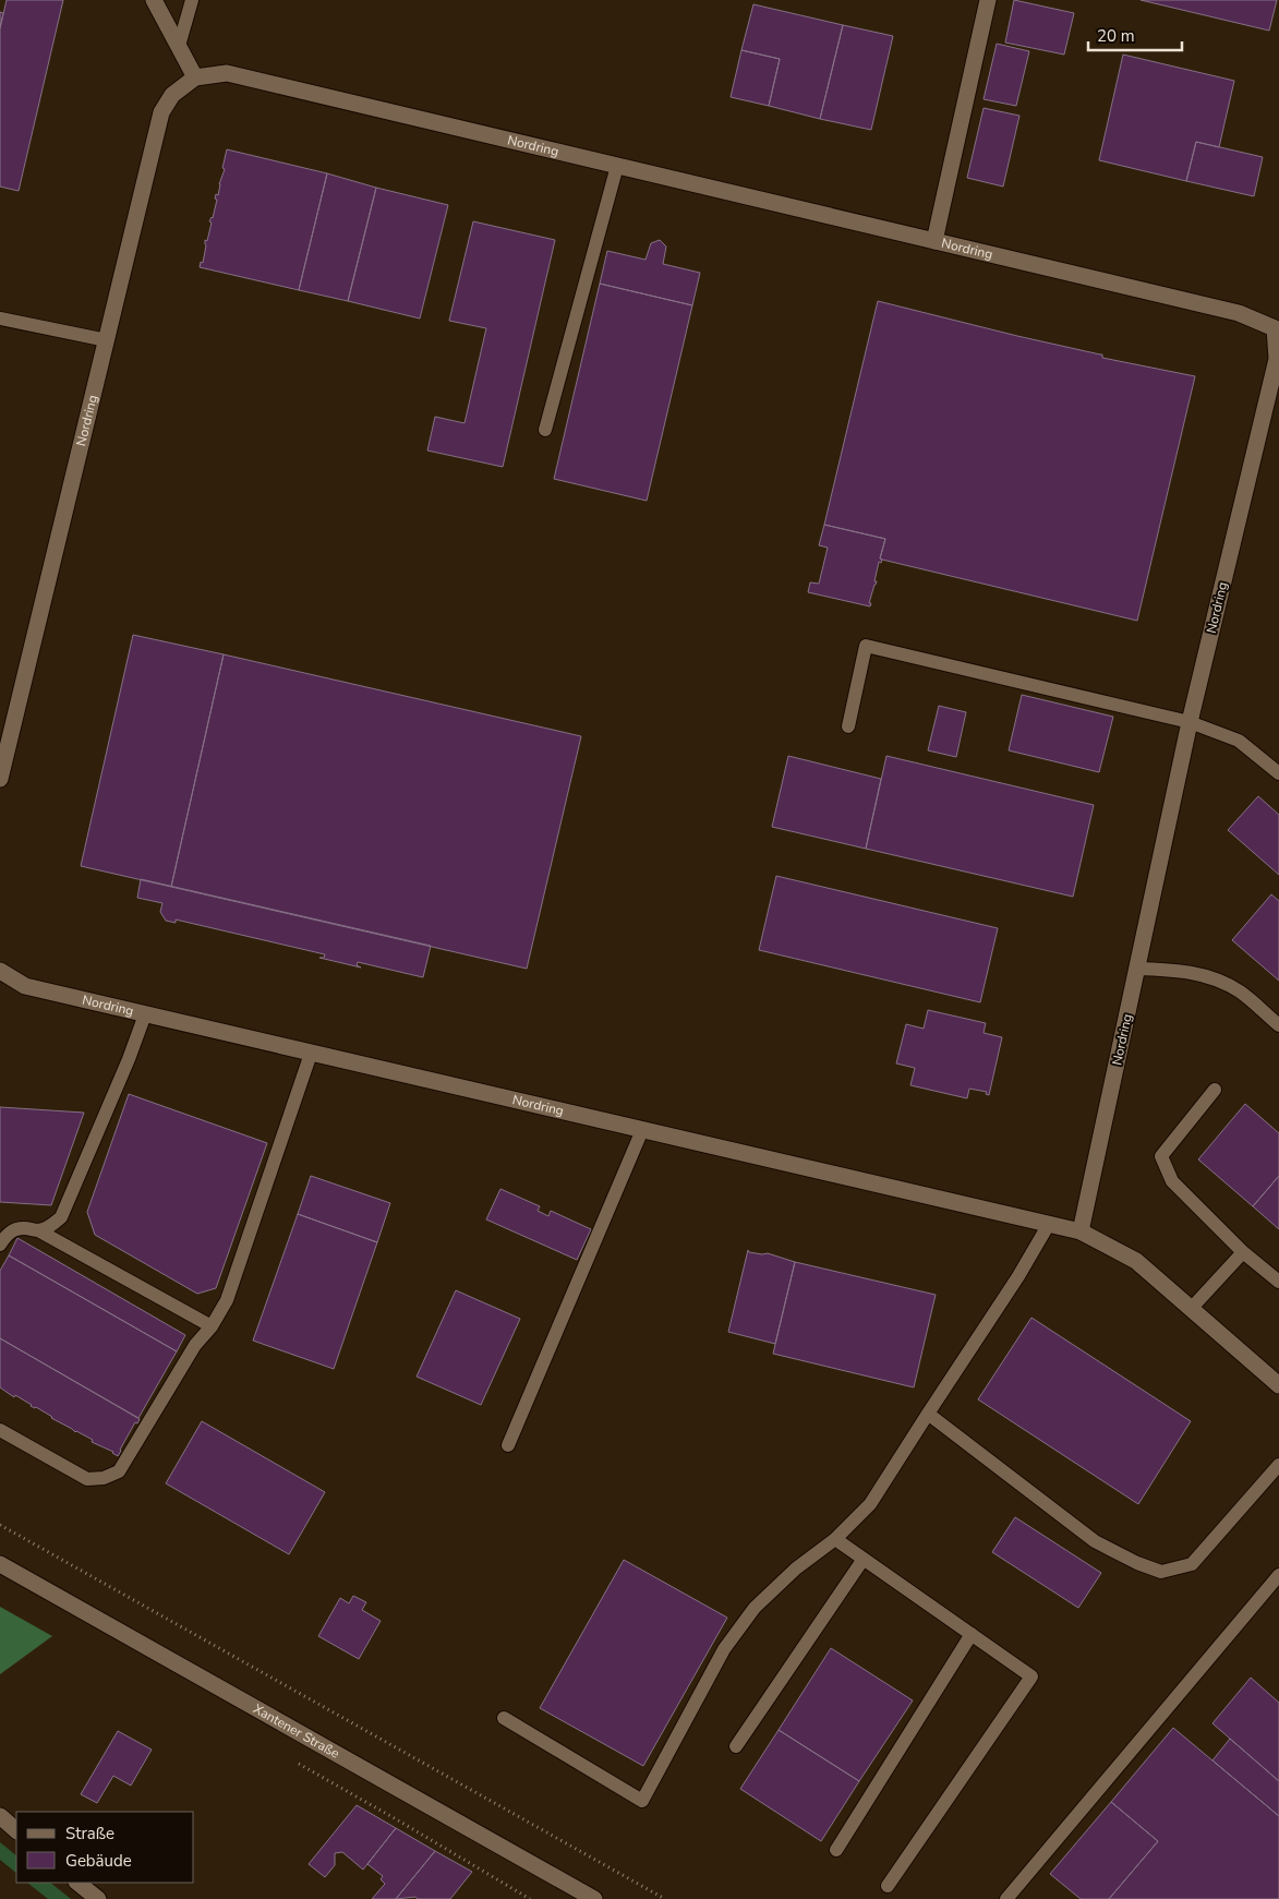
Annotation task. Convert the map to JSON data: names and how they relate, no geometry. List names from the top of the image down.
{
  "streets": {
    "street": ["Nordring", "Xantener Straße"]
  },
  "legend": ["Straße", "Gebäude"],
  "scale_bar": "20 m"
}
